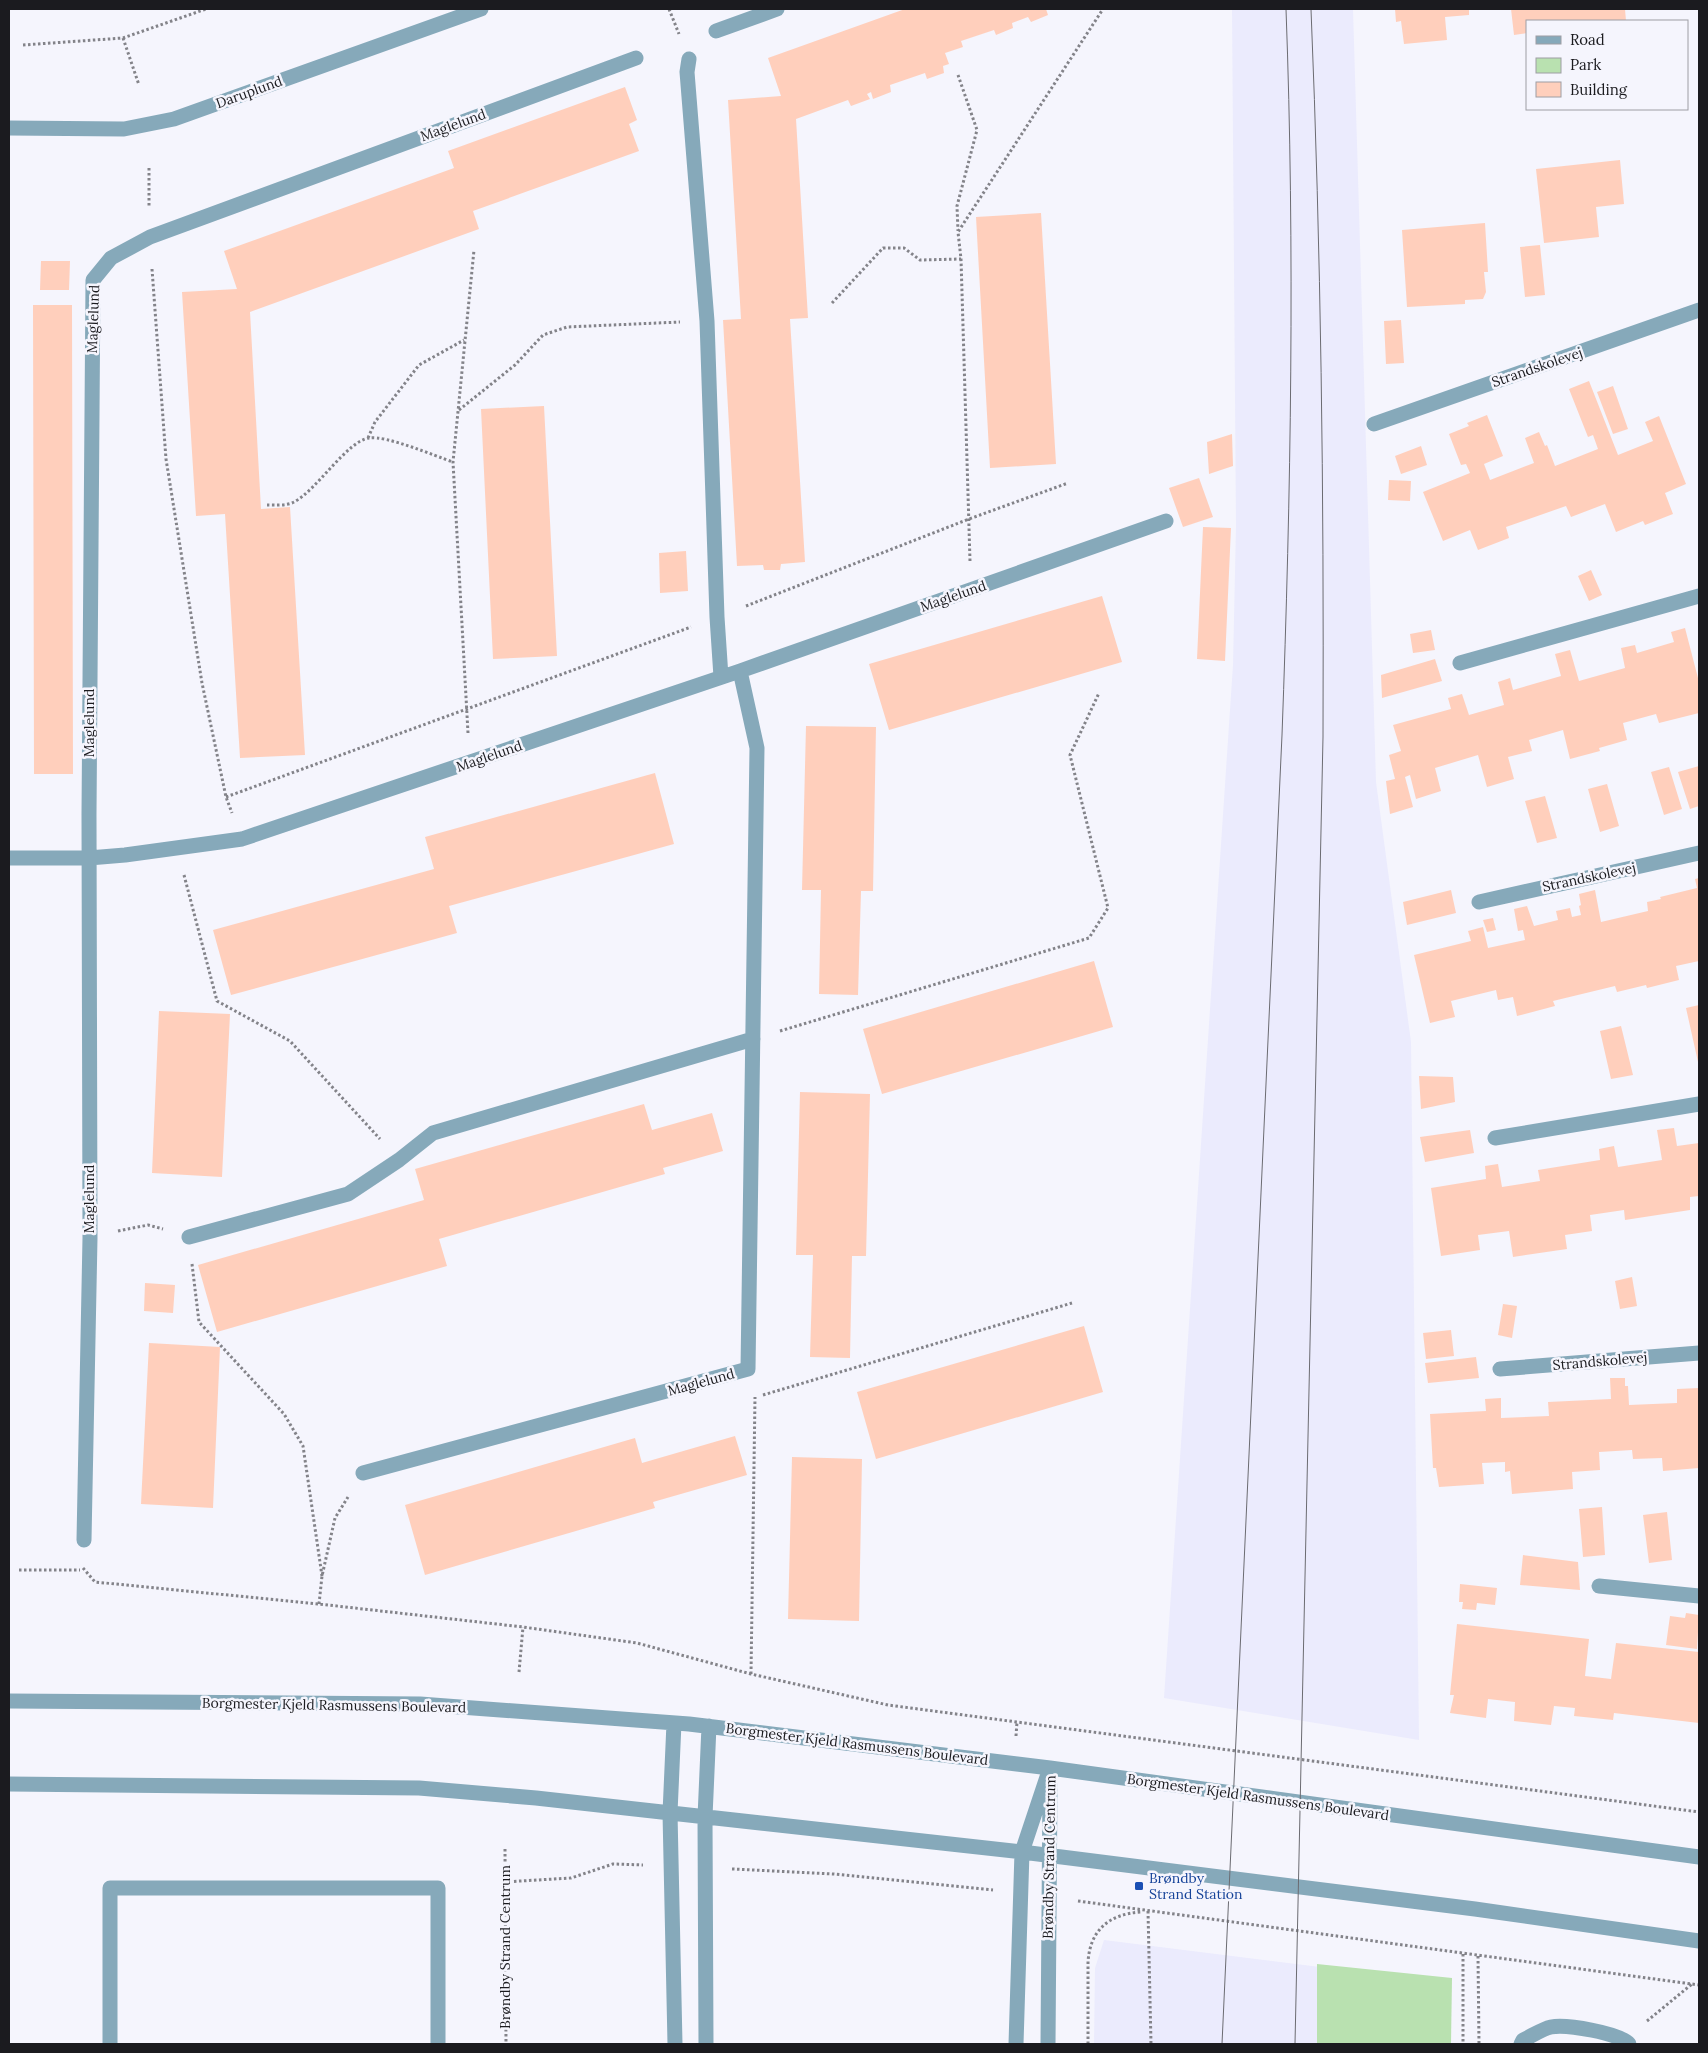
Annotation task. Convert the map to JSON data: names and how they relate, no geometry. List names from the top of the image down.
{
  "streets": {
    "street": [
      "Daruplund",
      "Maglelund",
      "Strandskolevej",
      "Borgmester Kjeld Rasmussens Boulevard",
      "Brøndby Strand Centrum"
    ]
  },
  "crossings": [
    ["Borgmester Kjeld Rasmussens Boulevard", "Brøndby Strand Centrum"]
  ],
  "places": {
    "transit": ["Brøndby Strand Station"]
  },
  "legend": ["Road", "Park", "Building"]
}
